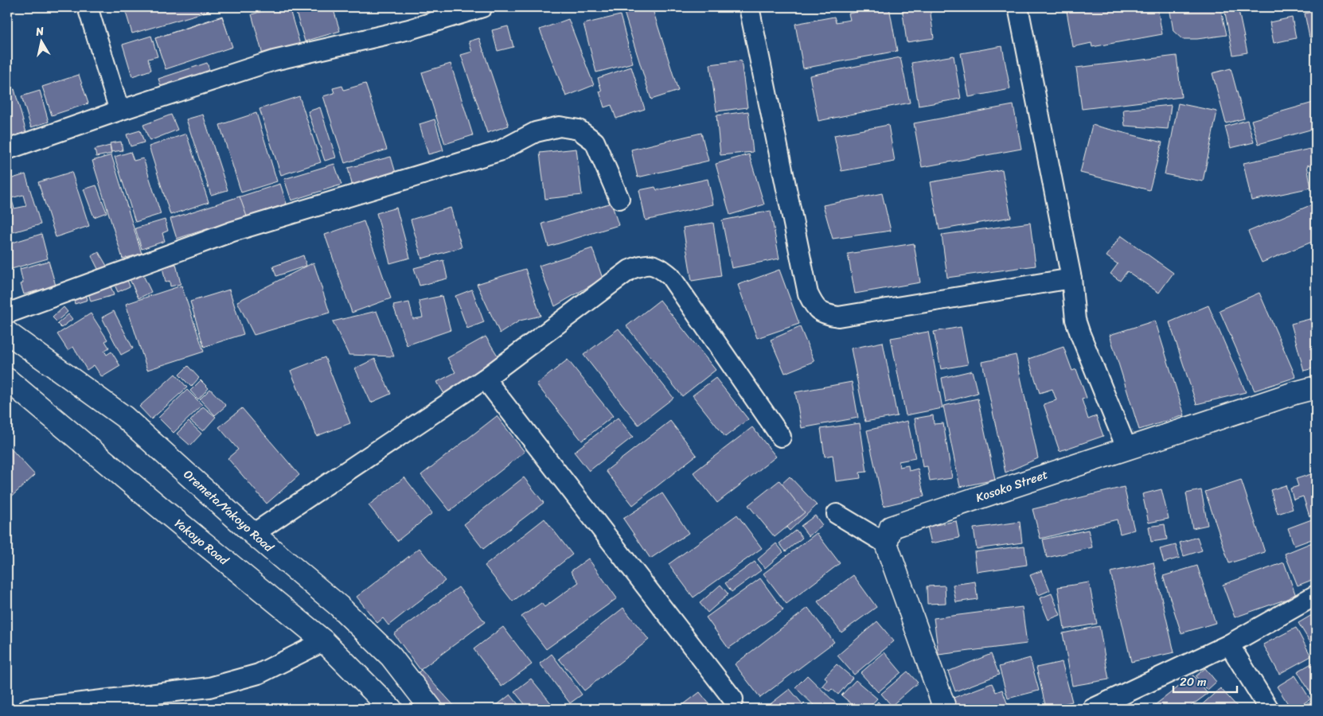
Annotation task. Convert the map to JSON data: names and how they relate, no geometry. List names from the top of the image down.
{
  "streets": {
    "main road": ["Kosoko Street", "Oremeta/Yakoyo Road", "Yakoyo Road"]
  },
  "scale_bar": "20 m",
  "north": "top"
}
